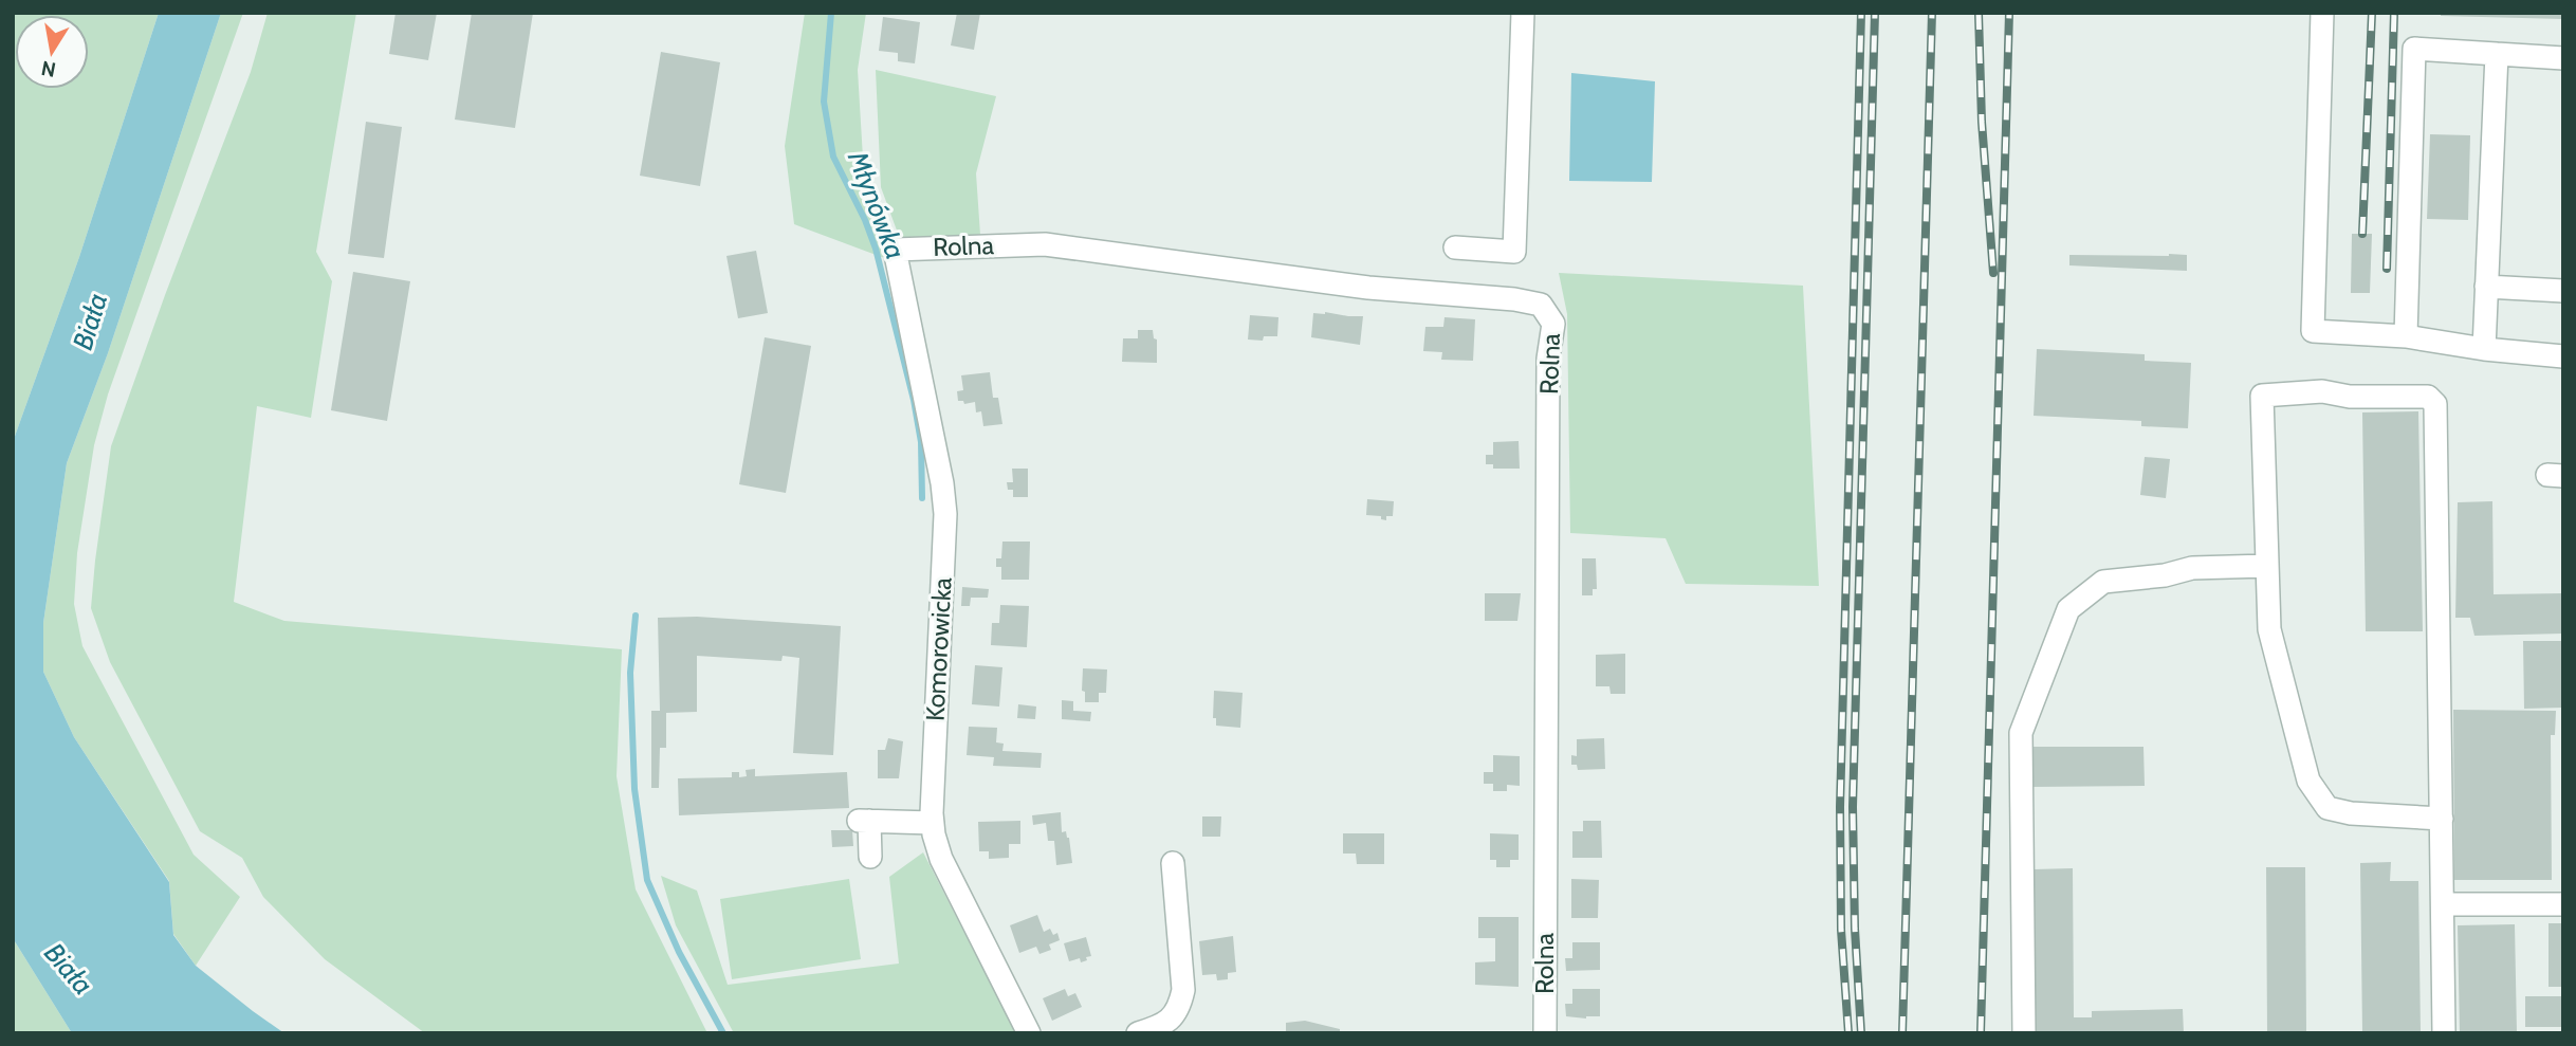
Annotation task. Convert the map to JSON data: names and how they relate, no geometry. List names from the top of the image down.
{
  "streets": {
    "street": ["Rolna", "Komorowicka"]
  },
  "crossings": [
    ["Rolna", "Komorowicka"]
  ],
  "water": ["Młynówka", "Biała"],
  "north": "bottom"
}
